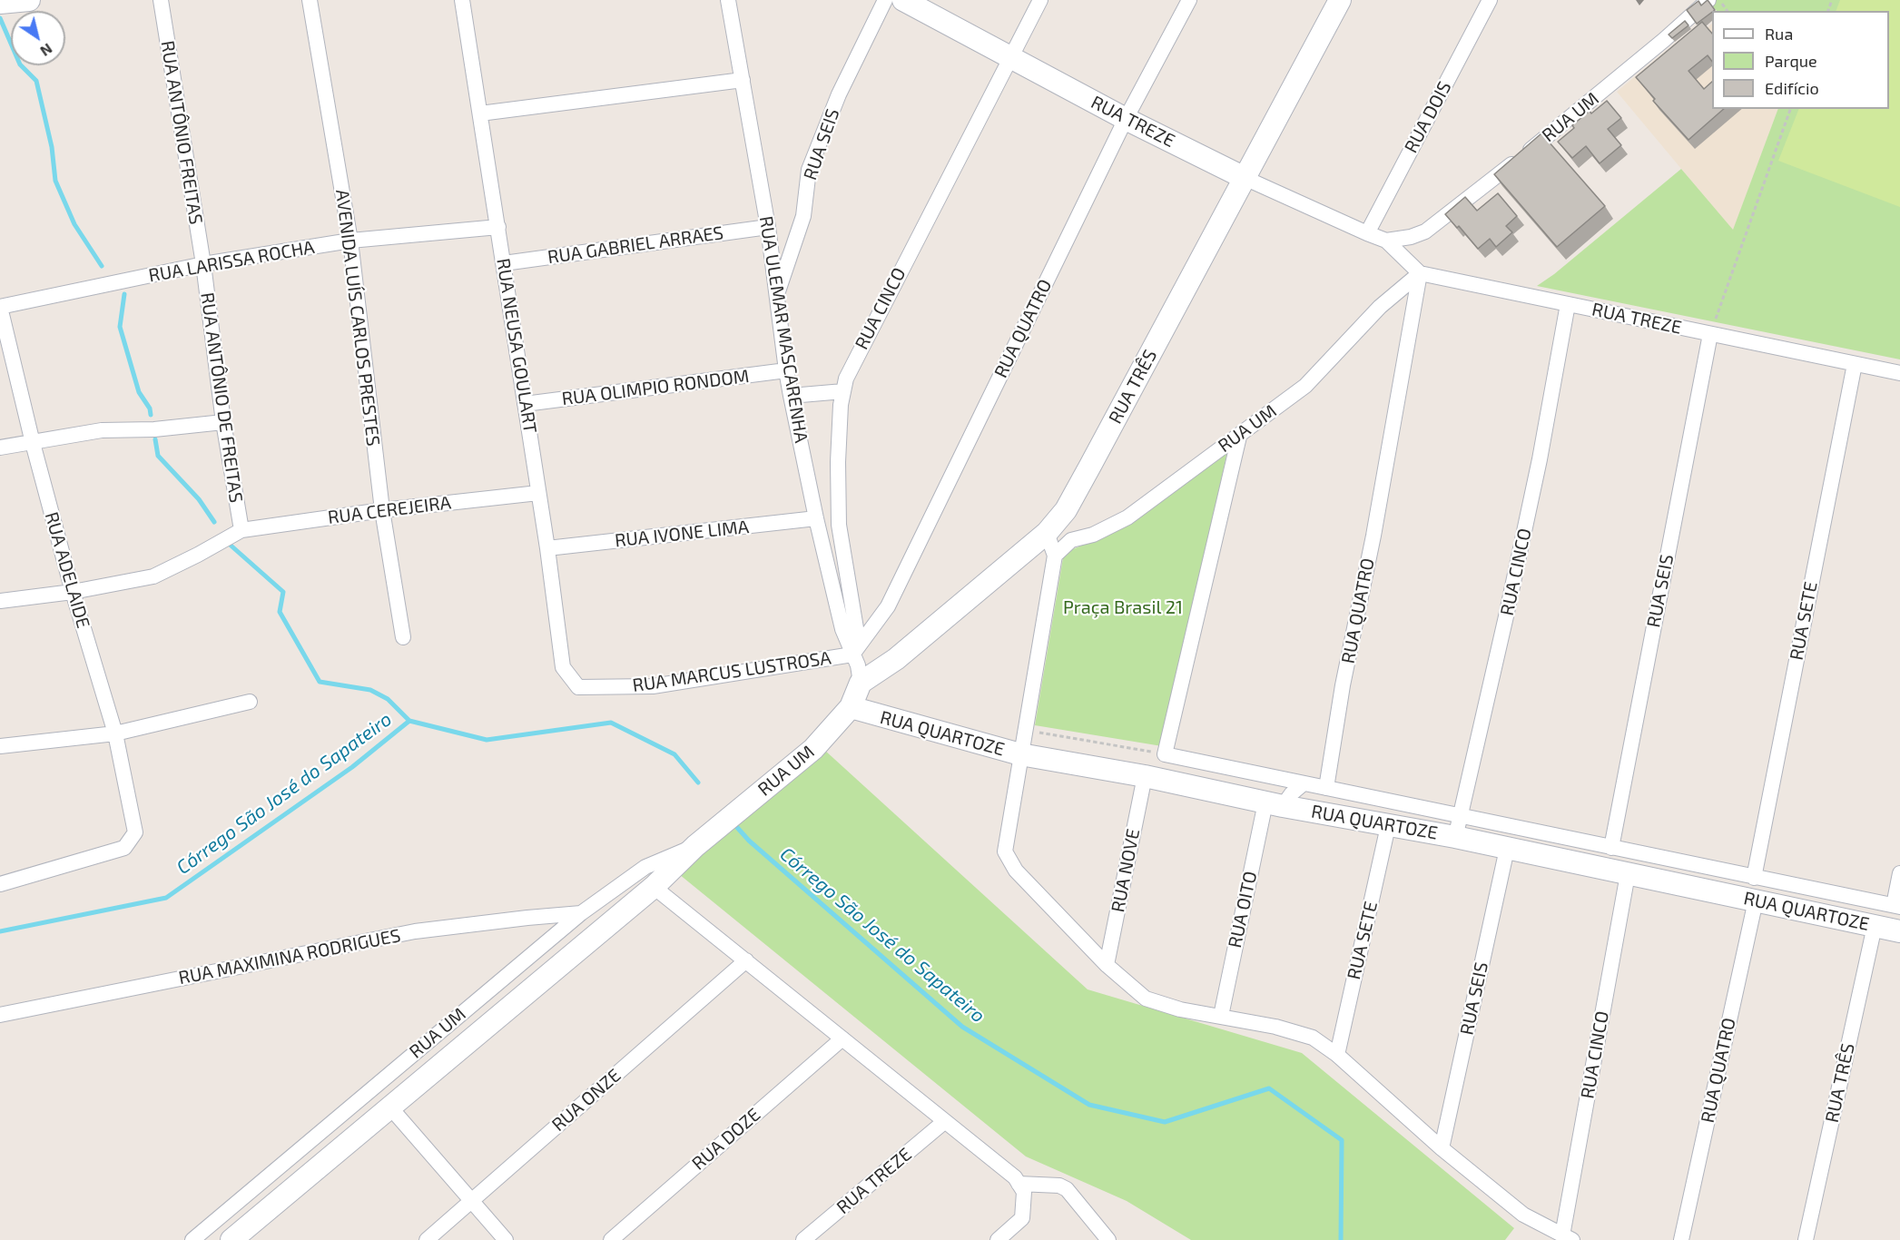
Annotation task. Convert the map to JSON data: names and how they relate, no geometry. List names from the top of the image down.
{
  "streets": {
    "street": [
      "RUA DOIS",
      "RUA UM",
      "RUA TREZE",
      "RUA ANTÔNIO FREITAS",
      "RUA SEIS",
      "RUA GABRIEL ARRAES",
      "RUA LARISSA ROCHA",
      "RUA CINCO",
      "AVENIDA LUÍS CARLOS PRESTES",
      "RUA QUATRO",
      "RUA ULEMAR MASCARENHA",
      "RUA NEUSA GOULART",
      "RUA TRÊS",
      "RUA OLIMPIO RONDOM",
      "RUA ANTÔNIO DE FREITAS",
      "RUA CEREJEIRA",
      "RUA IVONE LIMA",
      "RUA ADELAIDE",
      "RUA SETE",
      "RUA MARCUS LUSTROSA",
      "RUA QUARTOZE",
      "RUA NOVE",
      "RUA OITO",
      "RUA MAXIMINA RODRIGUES",
      "RUA ONZE",
      "RUA DOZE"
    ]
  },
  "crossings": [
    ["RUA DOIS", "RUA TREZE"],
    ["RUA UM", "RUA TREZE"],
    ["RUA UM", "RUA QUATRO"],
    ["RUA UM", "RUA TRÊS"],
    ["RUA UM", "RUA QUARTOZE"],
    ["RUA UM", "RUA MAXIMINA RODRIGUES"],
    ["RUA TREZE", "RUA SEIS"],
    ["RUA TREZE", "RUA CINCO"],
    ["RUA TREZE", "RUA QUATRO"],
    ["RUA TREZE", "RUA TRÊS"],
    ["RUA TREZE", "RUA SETE"],
    ["RUA ANTÔNIO FREITAS", "RUA LARISSA ROCHA"],
    ["RUA ANTÔNIO FREITAS", "RUA ANTÔNIO DE FREITAS"],
    ["RUA SEIS", "RUA ULEMAR MASCARENHA"],
    ["RUA SEIS", "RUA QUARTOZE"],
    ["RUA GABRIEL ARRAES", "RUA ULEMAR MASCARENHA"],
    ["RUA GABRIEL ARRAES", "RUA NEUSA GOULART"],
    ["RUA LARISSA ROCHA", "AVENIDA LUÍS CARLOS PRESTES"],
    ["RUA LARISSA ROCHA", "RUA NEUSA GOULART"],
    ["RUA LARISSA ROCHA", "RUA ANTÔNIO DE FREITAS"],
    ["RUA LARISSA ROCHA", "RUA ADELAIDE"],
    ["RUA CINCO", "RUA QUATRO"],
    ["RUA CINCO", "RUA ULEMAR MASCARENHA"],
    ["RUA CINCO", "RUA MARCUS LUSTROSA"],
    ["RUA CINCO", "RUA QUARTOZE"],
    ["AVENIDA LUÍS CARLOS PRESTES", "RUA CEREJEIRA"],
    ["RUA QUATRO", "RUA ULEMAR MASCARENHA"],
    ["RUA QUATRO", "RUA MARCUS LUSTROSA"],
    ["RUA QUATRO", "RUA QUARTOZE"],
    ["RUA ULEMAR MASCARENHA", "RUA OLIMPIO RONDOM"],
    ["RUA ULEMAR MASCARENHA", "RUA IVONE LIMA"],
    ["RUA ULEMAR MASCARENHA", "RUA MARCUS LUSTROSA"],
    ["RUA NEUSA GOULART", "RUA OLIMPIO RONDOM"],
    ["RUA NEUSA GOULART", "RUA CEREJEIRA"],
    ["RUA NEUSA GOULART", "RUA IVONE LIMA"],
    ["RUA NEUSA GOULART", "RUA MARCUS LUSTROSA"],
    ["RUA TRÊS", "RUA QUARTOZE"],
    ["RUA ANTÔNIO DE FREITAS", "RUA CEREJEIRA"],
    ["RUA SETE", "RUA QUARTOZE"],
    ["RUA QUARTOZE", "RUA NOVE"],
    ["RUA QUARTOZE", "RUA OITO"]
  ],
  "water": ["Córrego São José do Sapateiro"],
  "parks": ["Praça Brasil 21"],
  "legend": ["Rua", "Parque", "Edifício"],
  "north": "bottom right"
}
